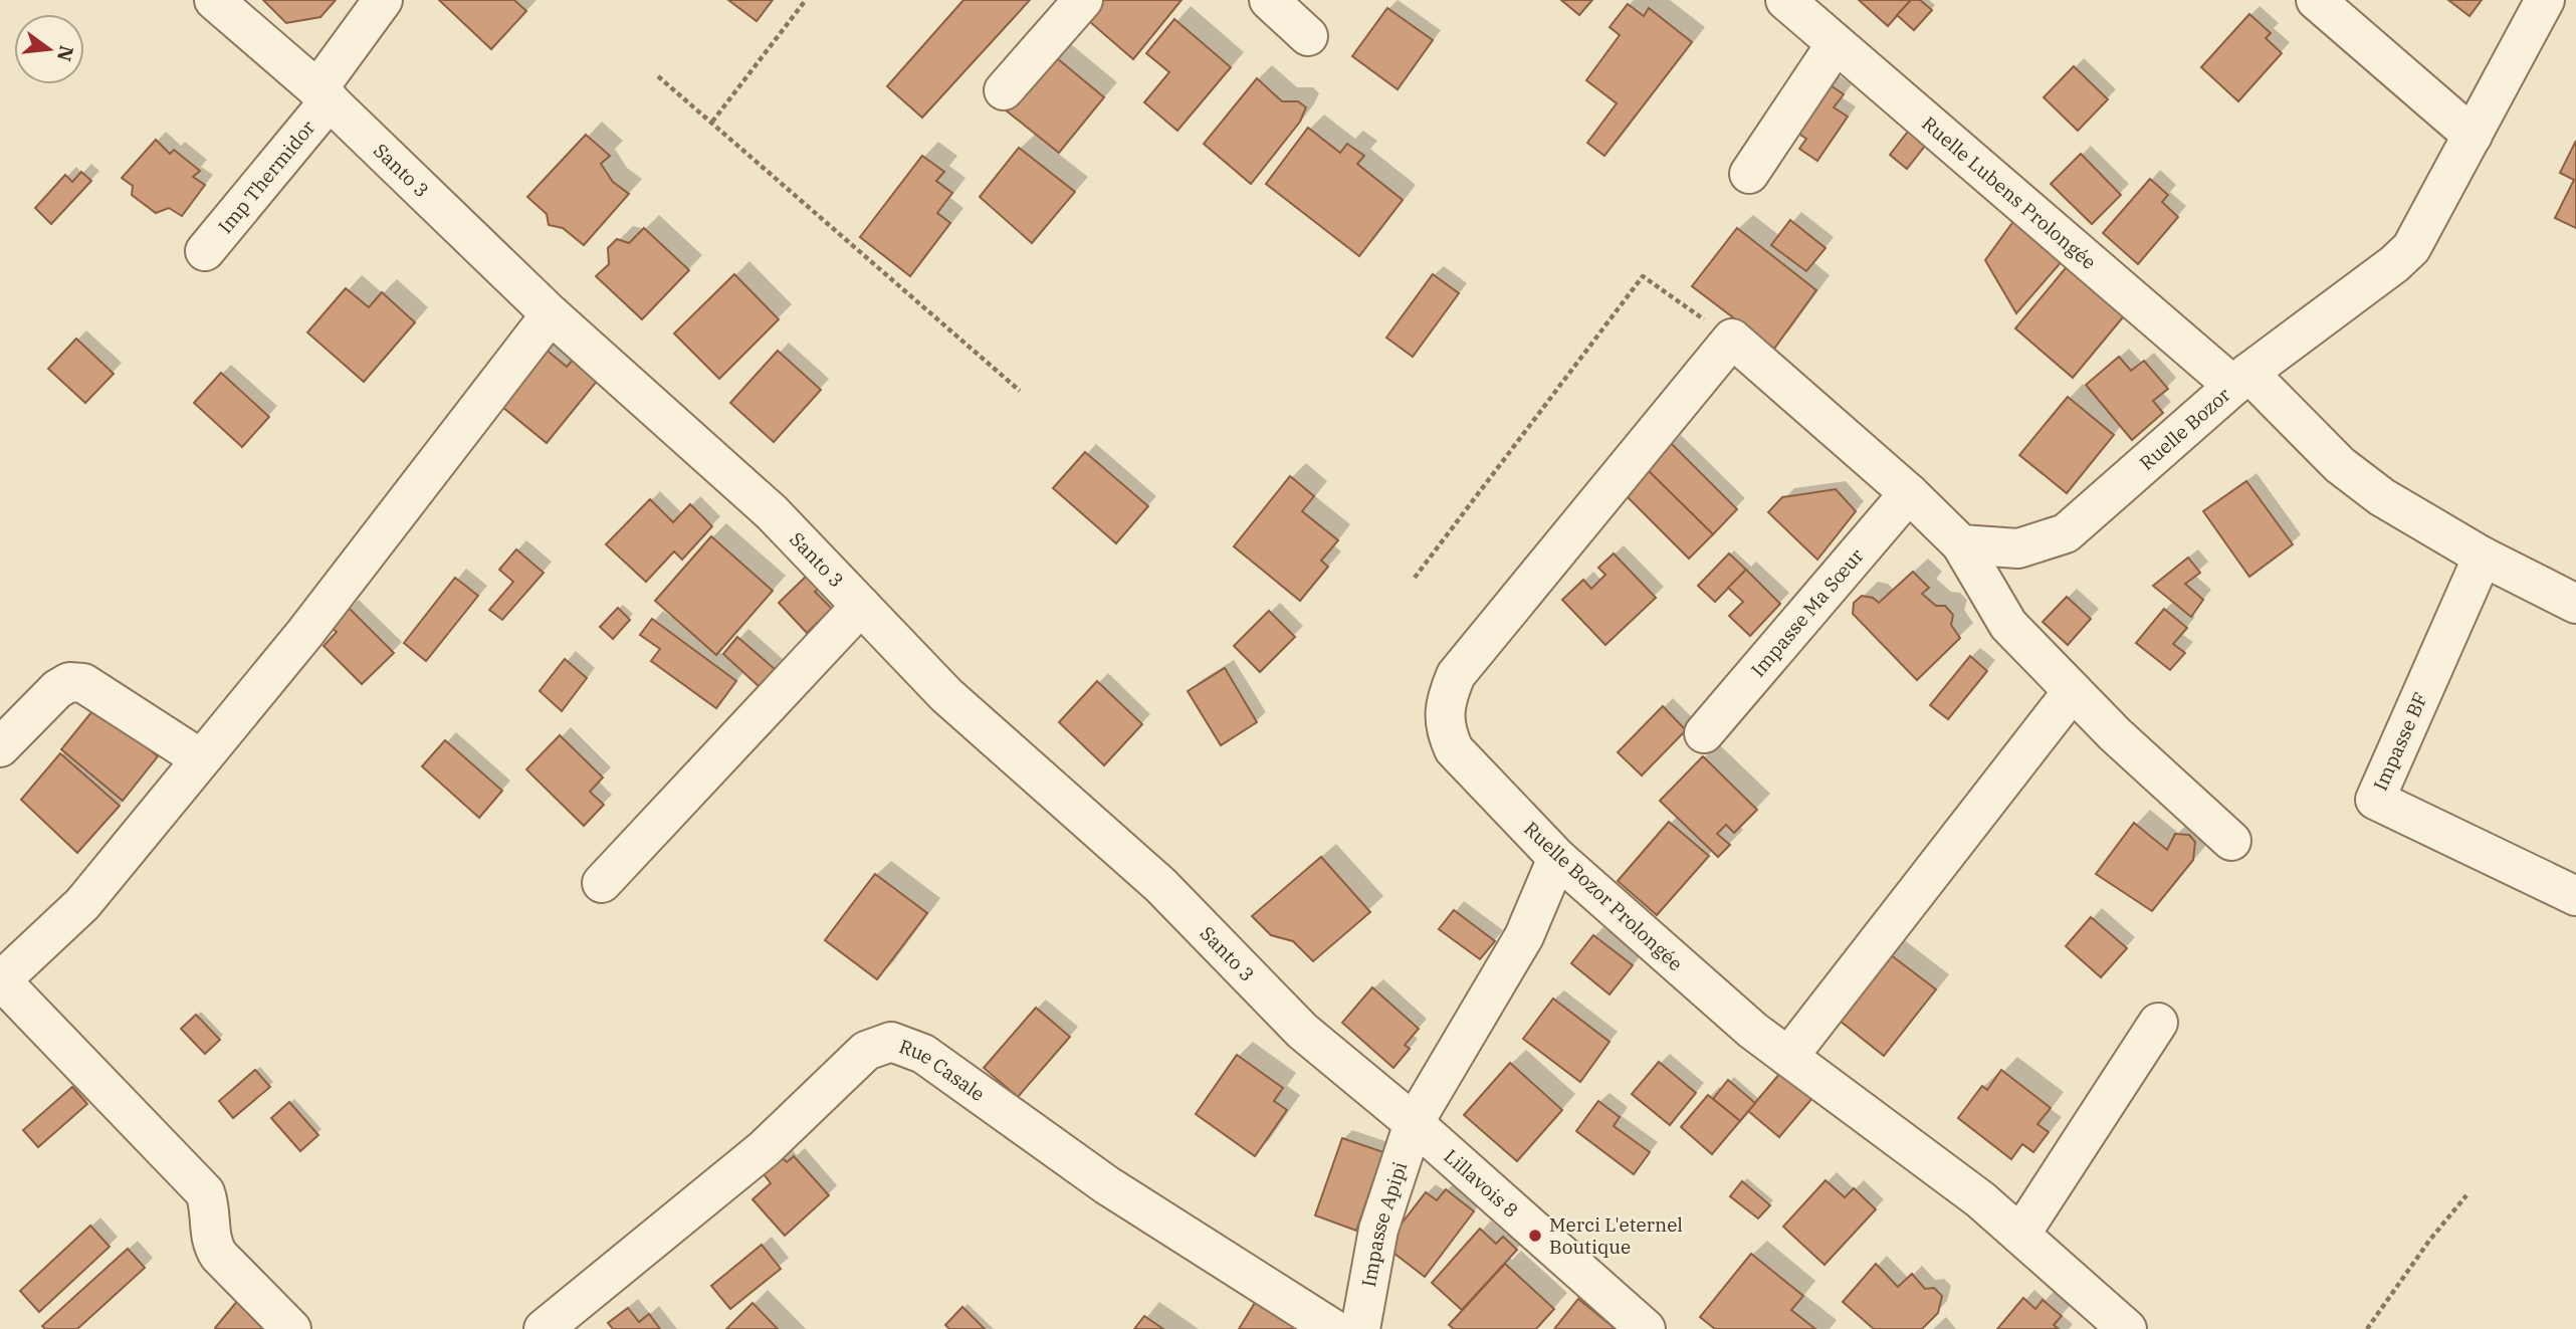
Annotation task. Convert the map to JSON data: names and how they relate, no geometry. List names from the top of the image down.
{
  "streets": {
    "street": [
      "Santo 3",
      "Imp Thermidor",
      "Ruelle Lubens Prolongée",
      "Ruelle Bozor",
      "Impasse Ma Sœur",
      "Impasse BF",
      "Ruelle Bozor Prolongée",
      "Rue Casale",
      "Lillavois 8",
      "Impasse Apipi"
    ]
  },
  "crossings": [
    ["Santo 3", "Imp Thermidor"],
    ["Santo 3", "Lillavois 8"],
    ["Santo 3", "Impasse Apipi"],
    ["Ruelle Lubens Prolongée", "Ruelle Bozor"],
    ["Ruelle Lubens Prolongée", "Impasse BF"],
    ["Ruelle Bozor Prolongée", "Impasse Apipi"],
    ["Lillavois 8", "Impasse Apipi"]
  ],
  "places": ["Merci L'eternel Boutique"],
  "north": "right"
}
